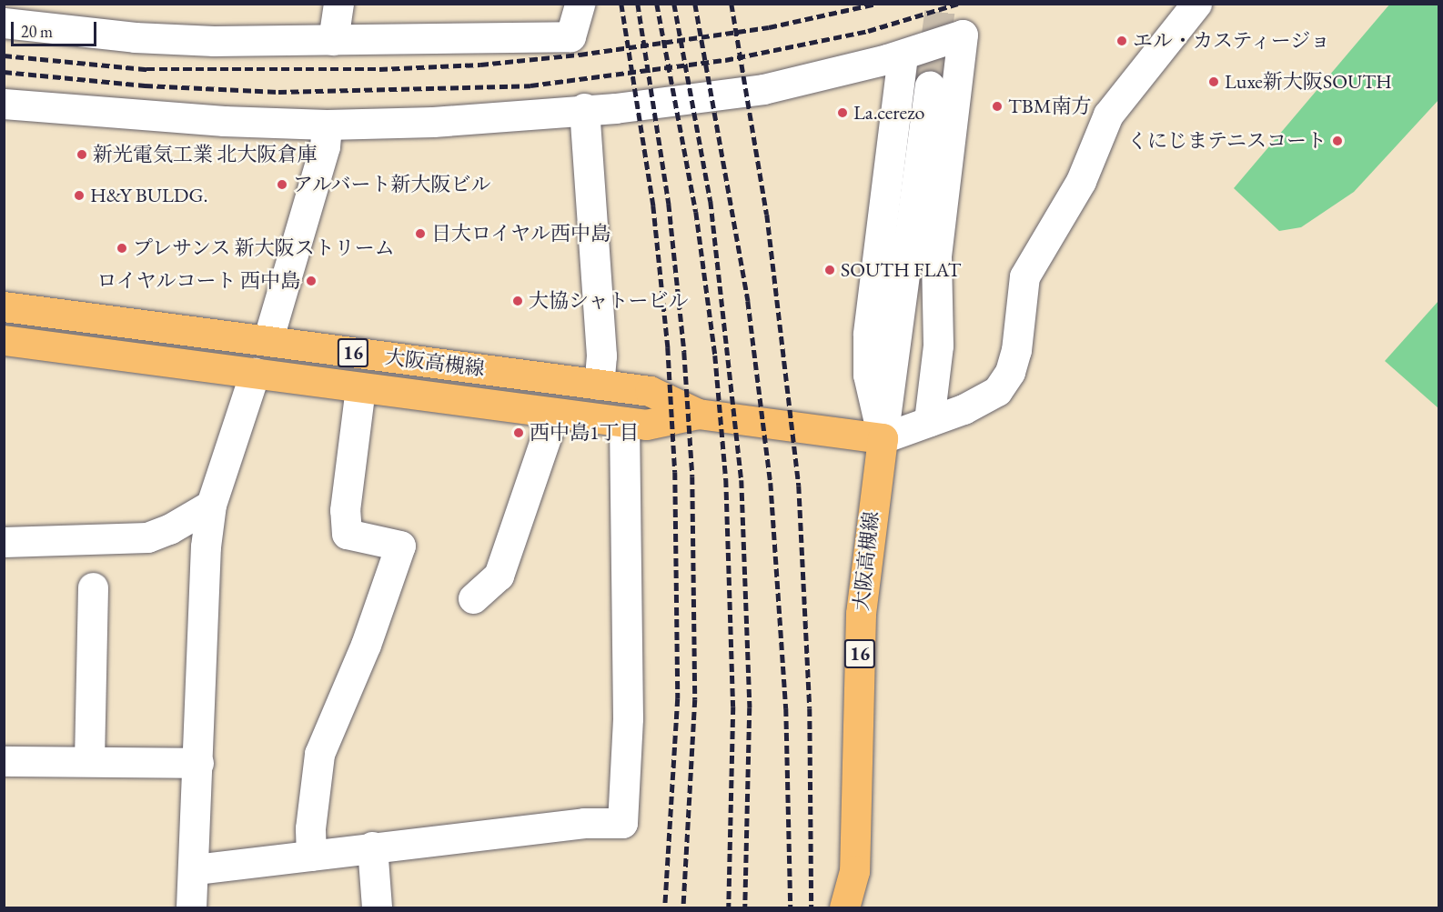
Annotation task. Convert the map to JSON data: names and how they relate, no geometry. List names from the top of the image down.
{
  "streets": {
    "main road": ["16", "大阪高槻線"]
  },
  "places": [
    "エル・カスティージョ",
    "Luxe新大阪SOUTH",
    "TBM南方",
    "La.cerezo",
    "くにじまテニスコート",
    "新光電気工業 北大阪倉庫",
    "アルバート新大阪ビル",
    "H&Y BULDG.",
    "日大ロイヤル西中島",
    "プレサンス 新大阪ストリーム",
    "SOUTH FLAT",
    "ロイヤルコート 西中島",
    "大協シャトービル",
    "西中島1丁目"
  ],
  "scale_bar": "20 m"
}
